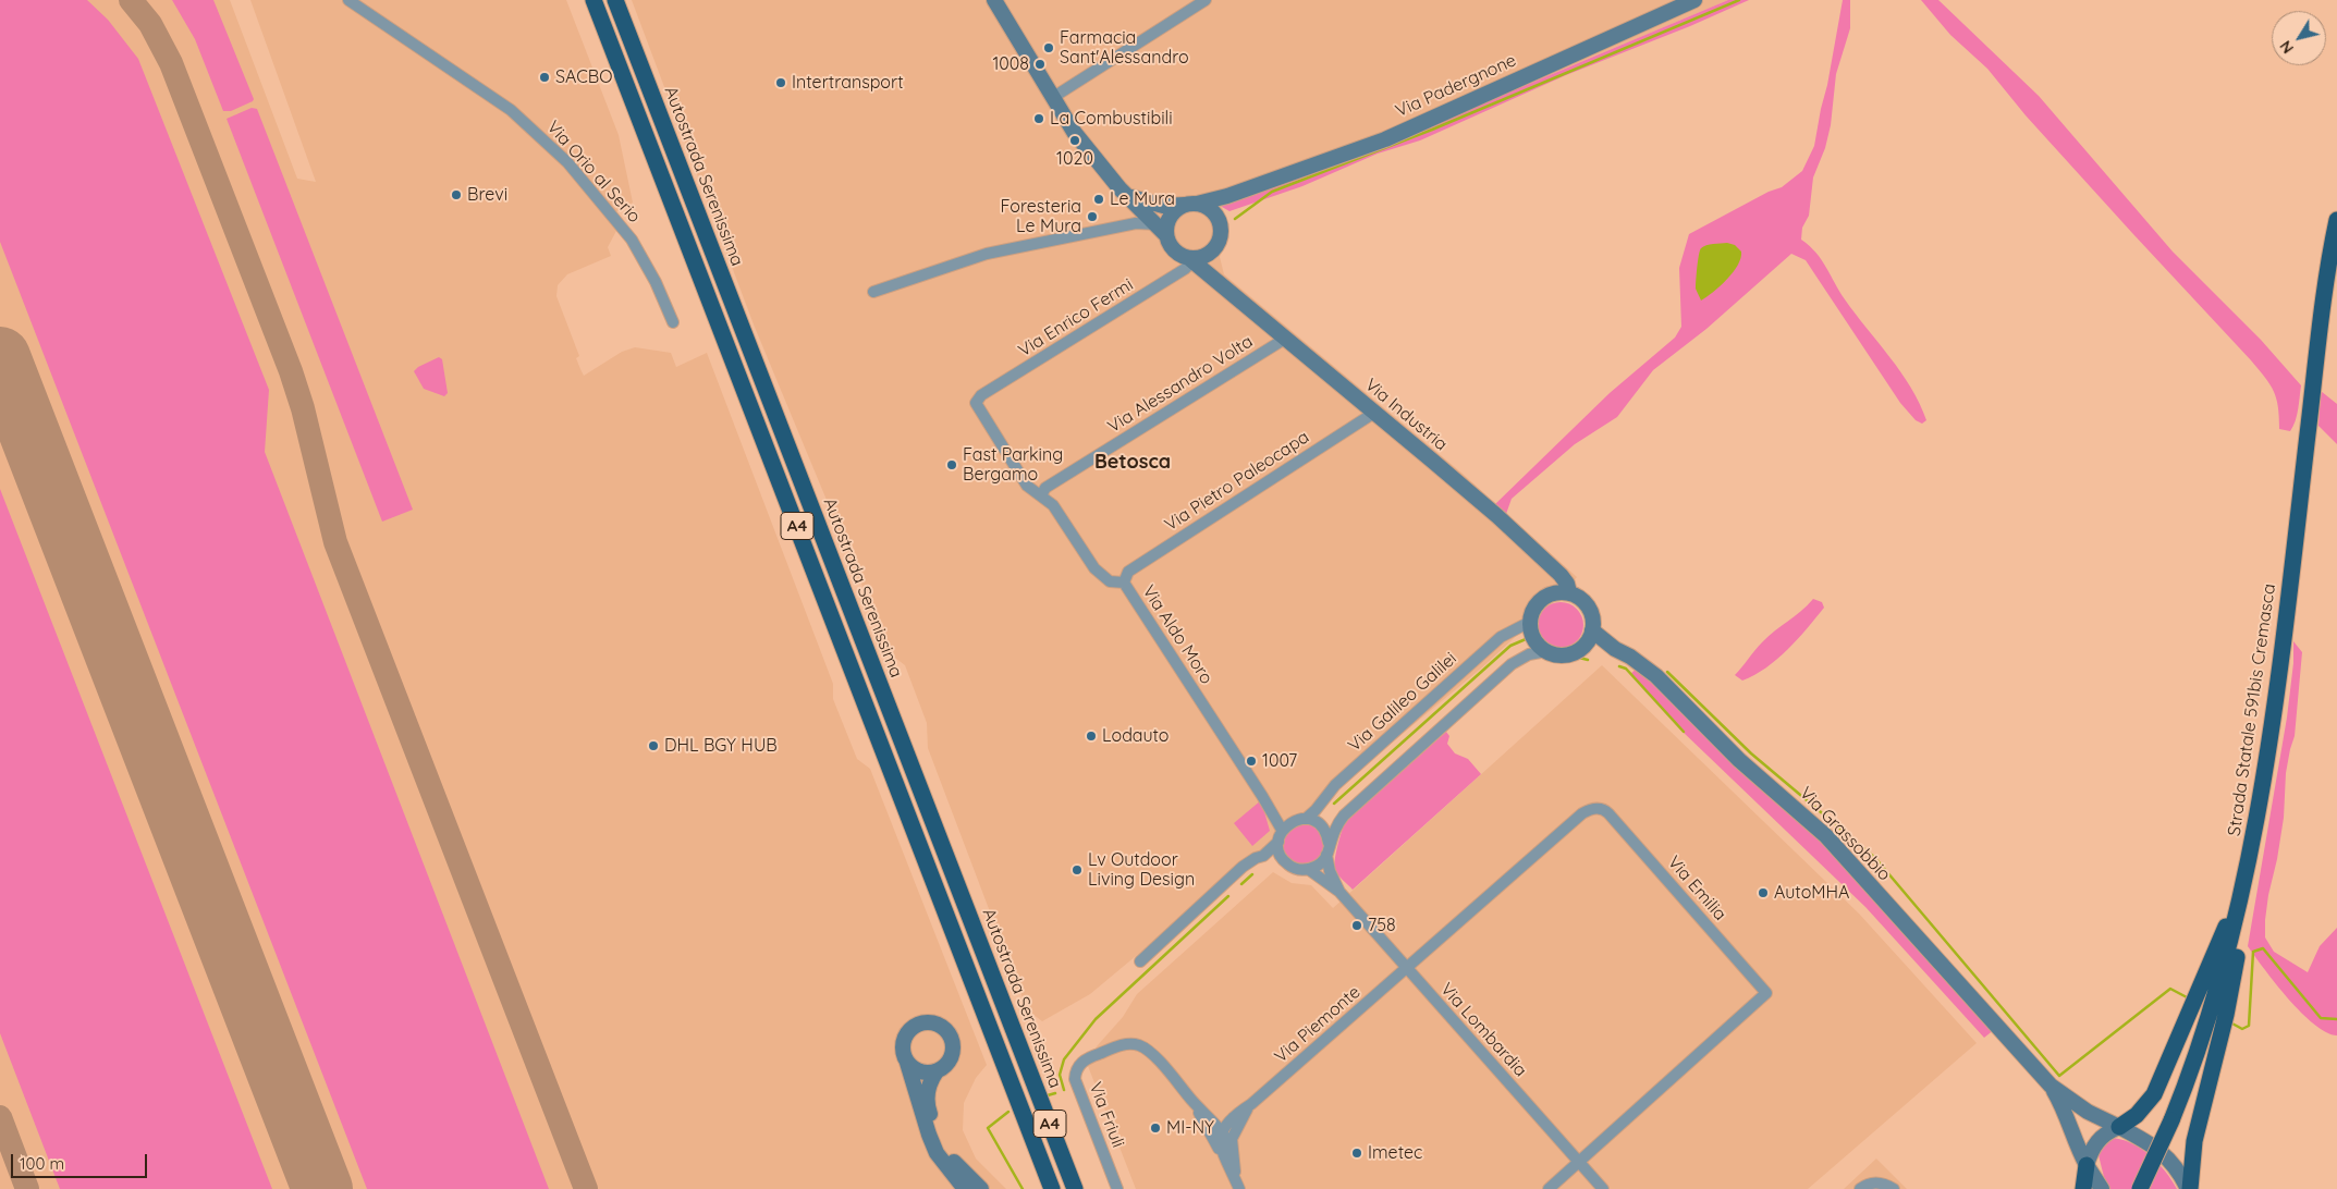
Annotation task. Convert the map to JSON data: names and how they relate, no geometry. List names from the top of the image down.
{
  "streets": {
    "highway": ["Autostrada Serenissima", "A4", "Strada Statale 591bis Cremasca"],
    "street": [
      "Via Padergnone",
      "Via Orio al Serio",
      "Via Enrico Fermi",
      "Via Alessandro Volta",
      "Via Industria",
      "Via Pietro Paleocapa",
      "Via Aldo Moro",
      "Via Galileo Galilei",
      "Via Grassobbio",
      "Via Emilia",
      "Via Piemonte",
      "Via Lombardia",
      "Via Friuli"
    ]
  },
  "crossings": [
    ["Via Padergnone", "Via Enrico Fermi"],
    ["Via Padergnone", "Via Industria"],
    ["Via Enrico Fermi", "Via Industria"],
    ["Via Enrico Fermi", "Via Aldo Moro"],
    ["Via Alessandro Volta", "Via Industria"],
    ["Via Alessandro Volta", "Via Aldo Moro"],
    ["Via Industria", "Via Pietro Paleocapa"],
    ["Via Industria", "Via Galileo Galilei"],
    ["Via Industria", "Via Grassobbio"],
    ["Via Pietro Paleocapa", "Via Aldo Moro"],
    ["Via Aldo Moro", "Via Galileo Galilei"],
    ["Via Aldo Moro", "Via Lombardia"],
    ["Via Galileo Galilei", "Via Grassobbio"],
    ["Via Galileo Galilei", "Via Lombardia"],
    ["Via Emilia", "Via Piemonte"],
    ["Via Emilia", "Via Lombardia"],
    ["Via Piemonte", "Via Lombardia"],
    ["Via Piemonte", "Via Friuli"]
  ],
  "districts": ["Betosca"],
  "places": [
    "Farmacia Sant'Alessandro",
    "1008",
    "SACBO",
    "Intertransport",
    "La Combustibili",
    "1020",
    "Brevi",
    "Le Mura",
    "Foresteria Le Mura",
    "Fast Parking Bergamo",
    "Lodauto",
    "DHL BGY HUB",
    "1007",
    "Lv Outdoor Living Design",
    "AutoMHA",
    "758",
    "MI-NY",
    "Imetec"
  ],
  "scale_bar": "100 m",
  "north": "bottom left"
}
